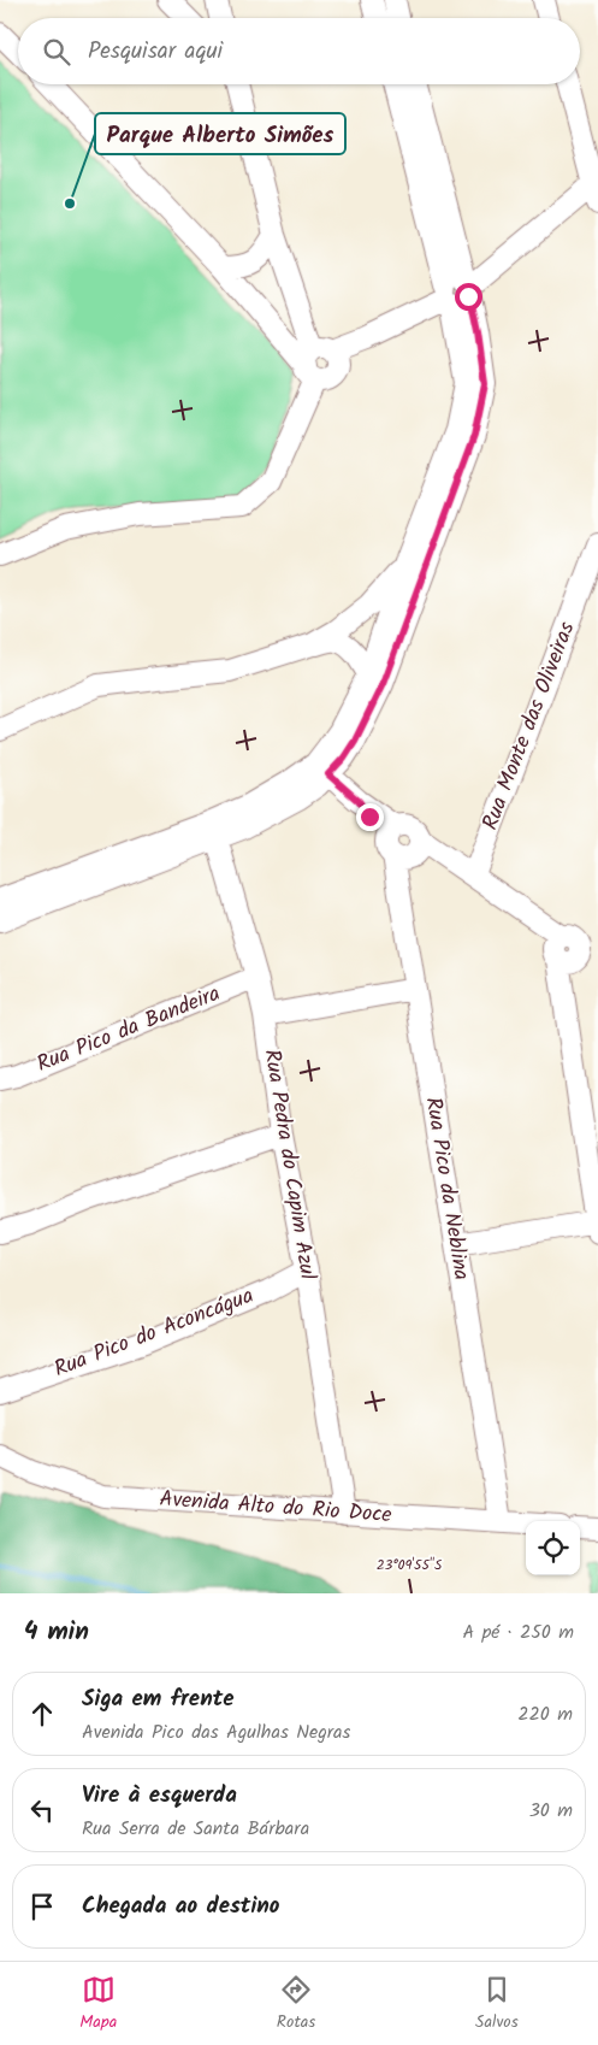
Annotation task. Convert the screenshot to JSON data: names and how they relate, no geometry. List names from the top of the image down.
{
  "streets": {
    "street": [
      "Rua Monte das Oliveiras",
      "Rua Pico da Bandeira",
      "Rua Pedra do Capim Azul",
      "Rua Pico da Neblina",
      "Rua Pico do Aconcágua",
      "Avenida Alto do Rio Doce"
    ]
  },
  "crossings": [
    ["Rua Pico da Bandeira", "Rua Pedra do Capim Azul"],
    ["Rua Pedra do Capim Azul", "Rua Pico do Aconcágua"],
    ["Rua Pedra do Capim Azul", "Avenida Alto do Rio Doce"],
    ["Rua Pico da Neblina", "Avenida Alto do Rio Doce"]
  ],
  "places": ["Parque Alberto Simões"],
  "page": {
    "search": "Pesquisar aqui",
    "heading": ["4 min", "A pé · 250 m"],
    "list": [
      ["Siga em frente", "Avenida Pico das Agulhas Negras", "220 m"],
      ["Vire à esquerda", "Rua Serra de Santa Bárbara", "30 m"],
      "Chegada ao destino"
    ],
    "nav": ["Mapa", "Rotas", "Salvos"]
  },
  "coordinates": ["23°09'55\"S"]
}
